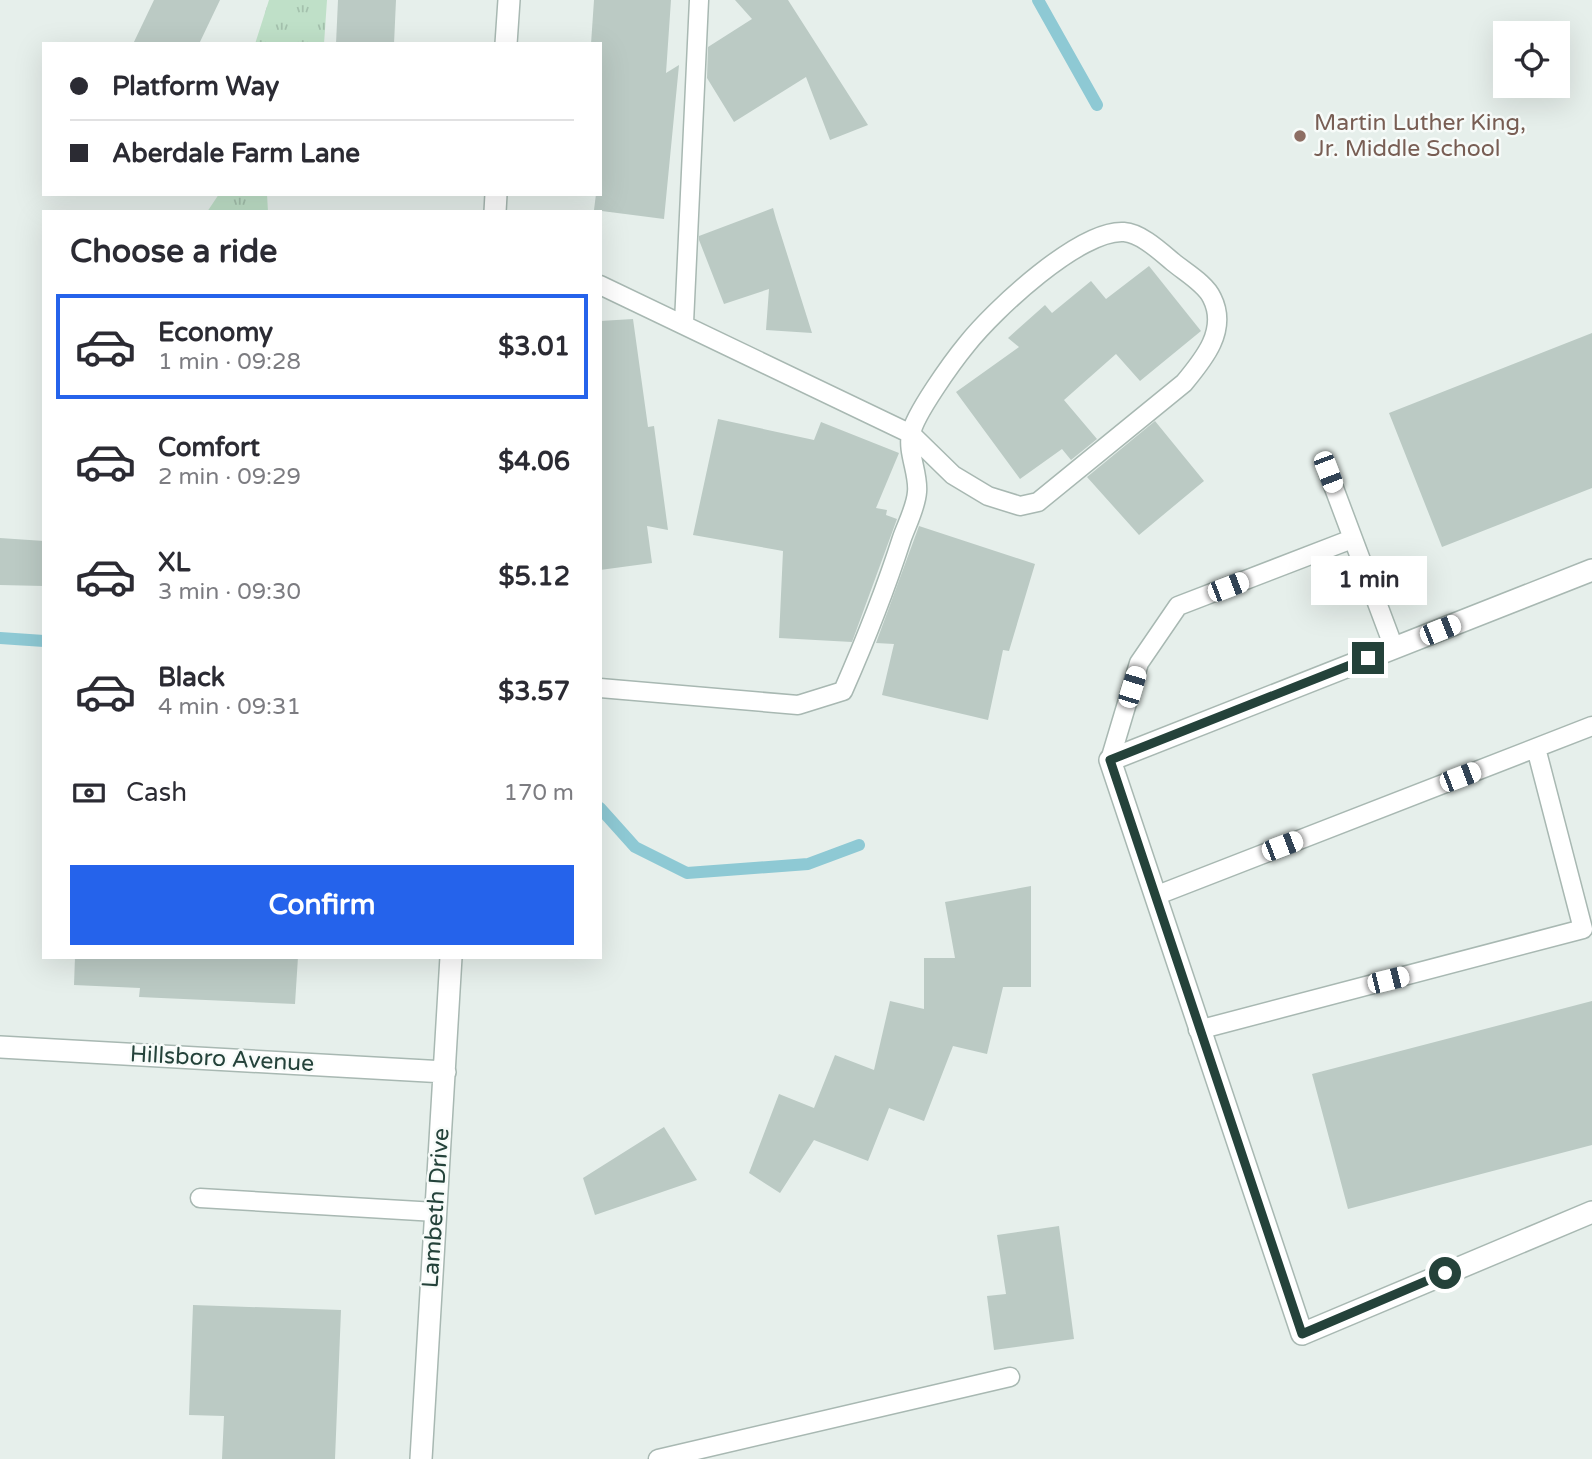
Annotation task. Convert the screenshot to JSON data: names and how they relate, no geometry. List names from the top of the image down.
{
  "streets": {
    "street": ["Hillsboro Avenue", "Lambeth Drive"]
  },
  "crossings": [
    ["Hillsboro Avenue", "Lambeth Drive"]
  ],
  "places": ["Martin Luther King, Jr. Middle School"],
  "page": {
    "banner": ["Platform Way", "Aberdale Farm Lane"],
    "heading": "Choose a ride",
    "list": [
      {
        "name": "Economy",
        "note": "1 min · 09:28",
        "value": "$3.01"
      },
      {
        "name": "Comfort",
        "note": "2 min · 09:29",
        "value": "$4.06"
      },
      {
        "name": "XL",
        "note": "3 min · 09:30",
        "value": "$5.12"
      },
      {
        "name": "Black",
        "note": "4 min · 09:31",
        "value": "$3.57"
      }
    ],
    "bubble": "1 min",
    "pay": ["Cash", "170 m"],
    "buttons": "Confirm"
  }
}
